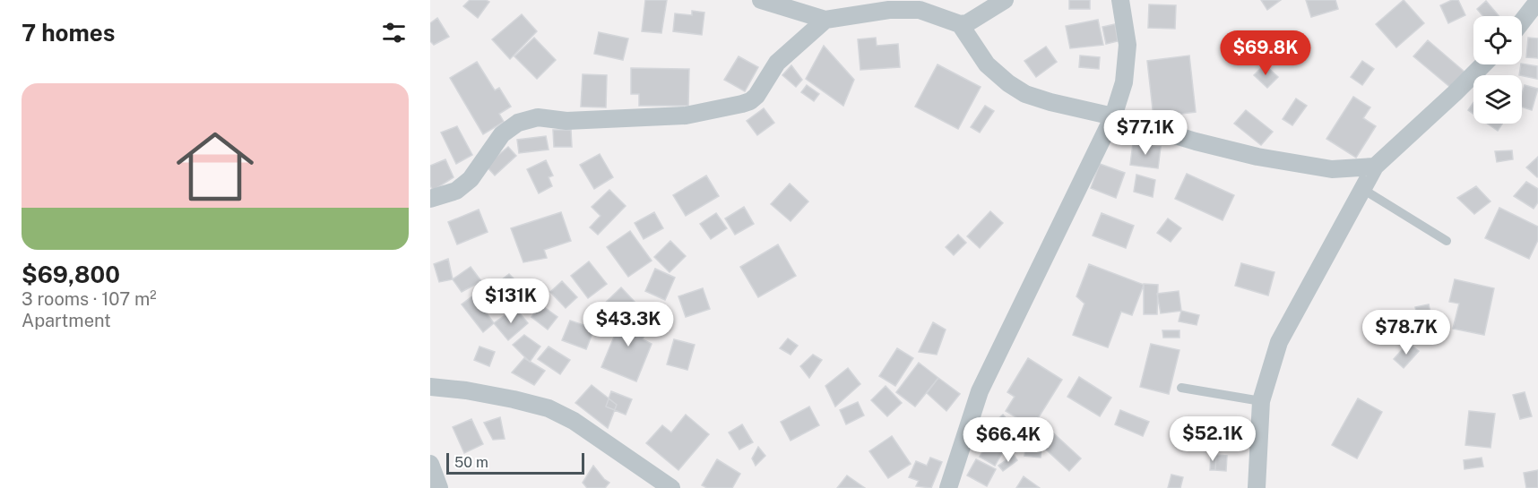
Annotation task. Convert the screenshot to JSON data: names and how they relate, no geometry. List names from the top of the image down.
{
  "scale_bar": "50 m",
  "page": {
    "heading": "7 homes",
    "price": [
      "$69.8K",
      "$77.1K",
      "$131K",
      "$43.3K",
      "$78.7K",
      "$52.1K",
      "$66.4K"
    ],
    "list": [
      {
        "name": "$69,800",
        "note": "3 rooms · 107 m² · Apartment"
      }
    ],
    "scale": "50 m"
  }
}
